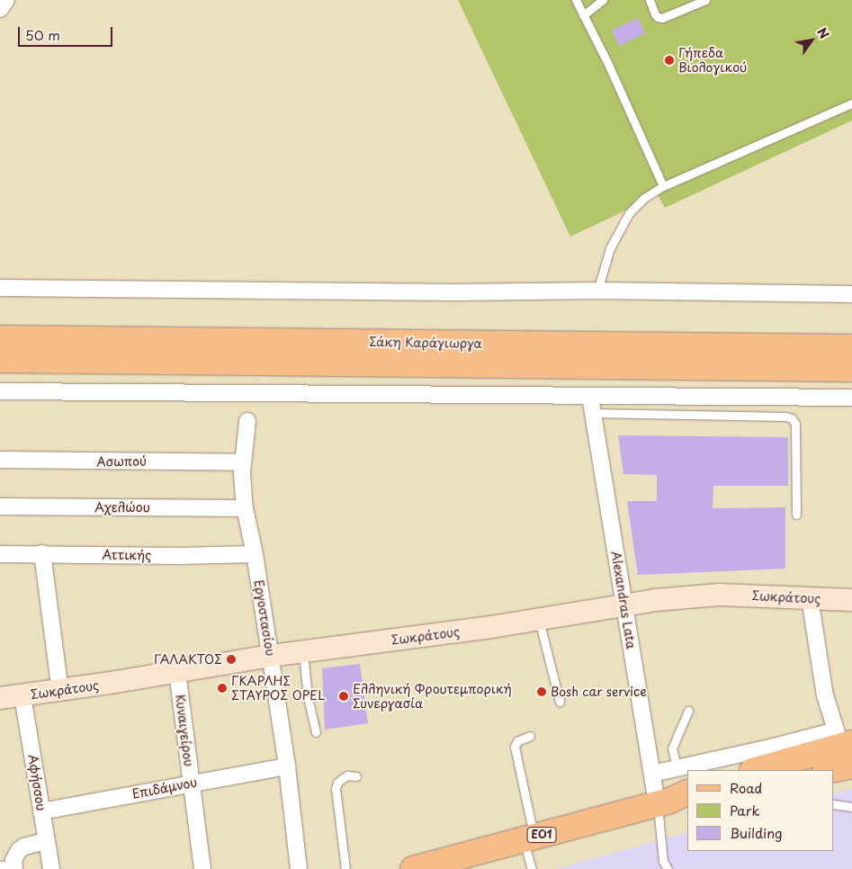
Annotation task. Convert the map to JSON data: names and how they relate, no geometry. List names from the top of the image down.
{
  "streets": {
    "main road": ["Σάκη Καράγιωργα", "Σωκράτους", "ΕΟ1"],
    "street": [
      "Ασωπού",
      "Αχελώου",
      "Αττικής",
      "Alexandras Lata",
      "Εργοστασίου",
      "Κυναιγείρου",
      "Αφήσσου",
      "Επιδάμνου"
    ]
  },
  "crossings": [
    ["Ασωπού", "Εργοστασίου"],
    ["Αχελώου", "Εργοστασίου"],
    ["Αττικής", "Εργοστασίου"],
    ["Σωκράτους", "Alexandras Lata"],
    ["Σωκράτους", "Εργοστασίου"],
    ["Σωκράτους", "Κυναιγείρου"],
    ["Σωκράτους", "Αφήσσου"],
    ["Alexandras Lata", "ΕΟ1"],
    ["Εργοστασίου", "Επιδάμνου"],
    ["Κυναιγείρου", "Επιδάμνου"],
    ["Αφήσσου", "Επιδάμνου"]
  ],
  "places": [
    "Γήπεδα Βιολογικού",
    "ΓΑΛΑΚΤΟΣ",
    "ΓΚΑΡΛΗΣ ΣΤΑΥΡΟΣ OPEL",
    "Bosh car service",
    "Ελληνική Φρουτεμπορική Συνεργασία"
  ],
  "legend": ["Road", "Park", "Building"],
  "scale_bar": "50 m",
  "north": "top right"
}
